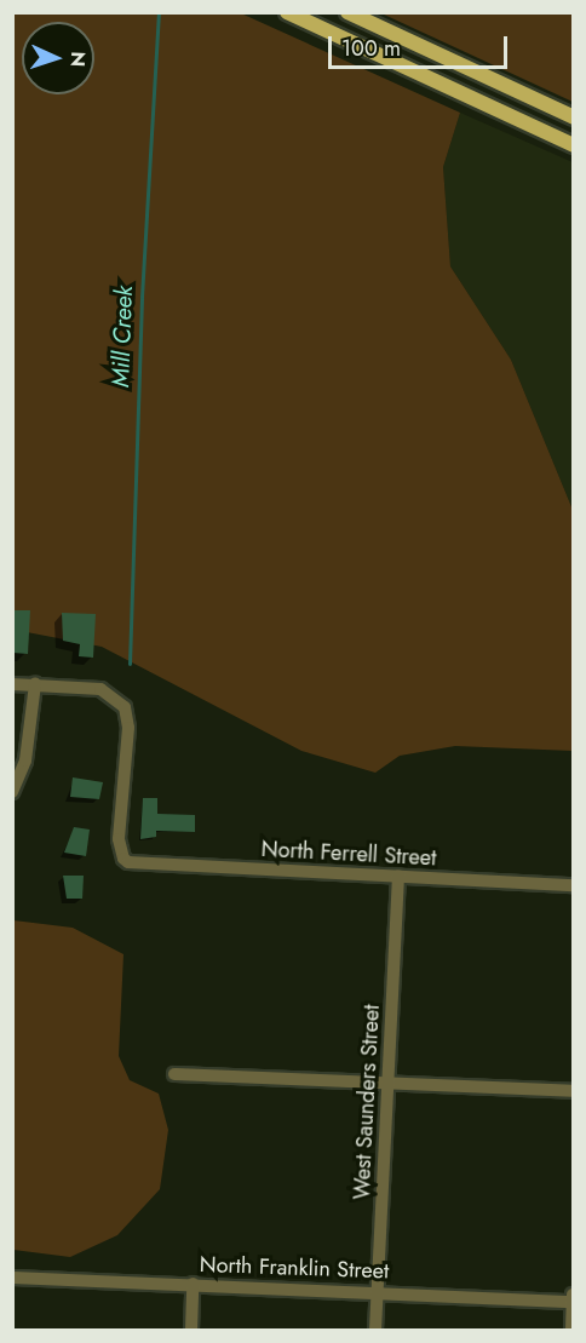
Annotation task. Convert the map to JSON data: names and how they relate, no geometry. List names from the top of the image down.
{
  "streets": {
    "street": ["North Ferrell Street", "West Saunders Street", "North Franklin Street"]
  },
  "crossings": [
    ["North Ferrell Street", "West Saunders Street"],
    ["West Saunders Street", "North Franklin Street"]
  ],
  "water": ["Mill Creek"],
  "scale_bar": "100 m",
  "north": "right"
}
